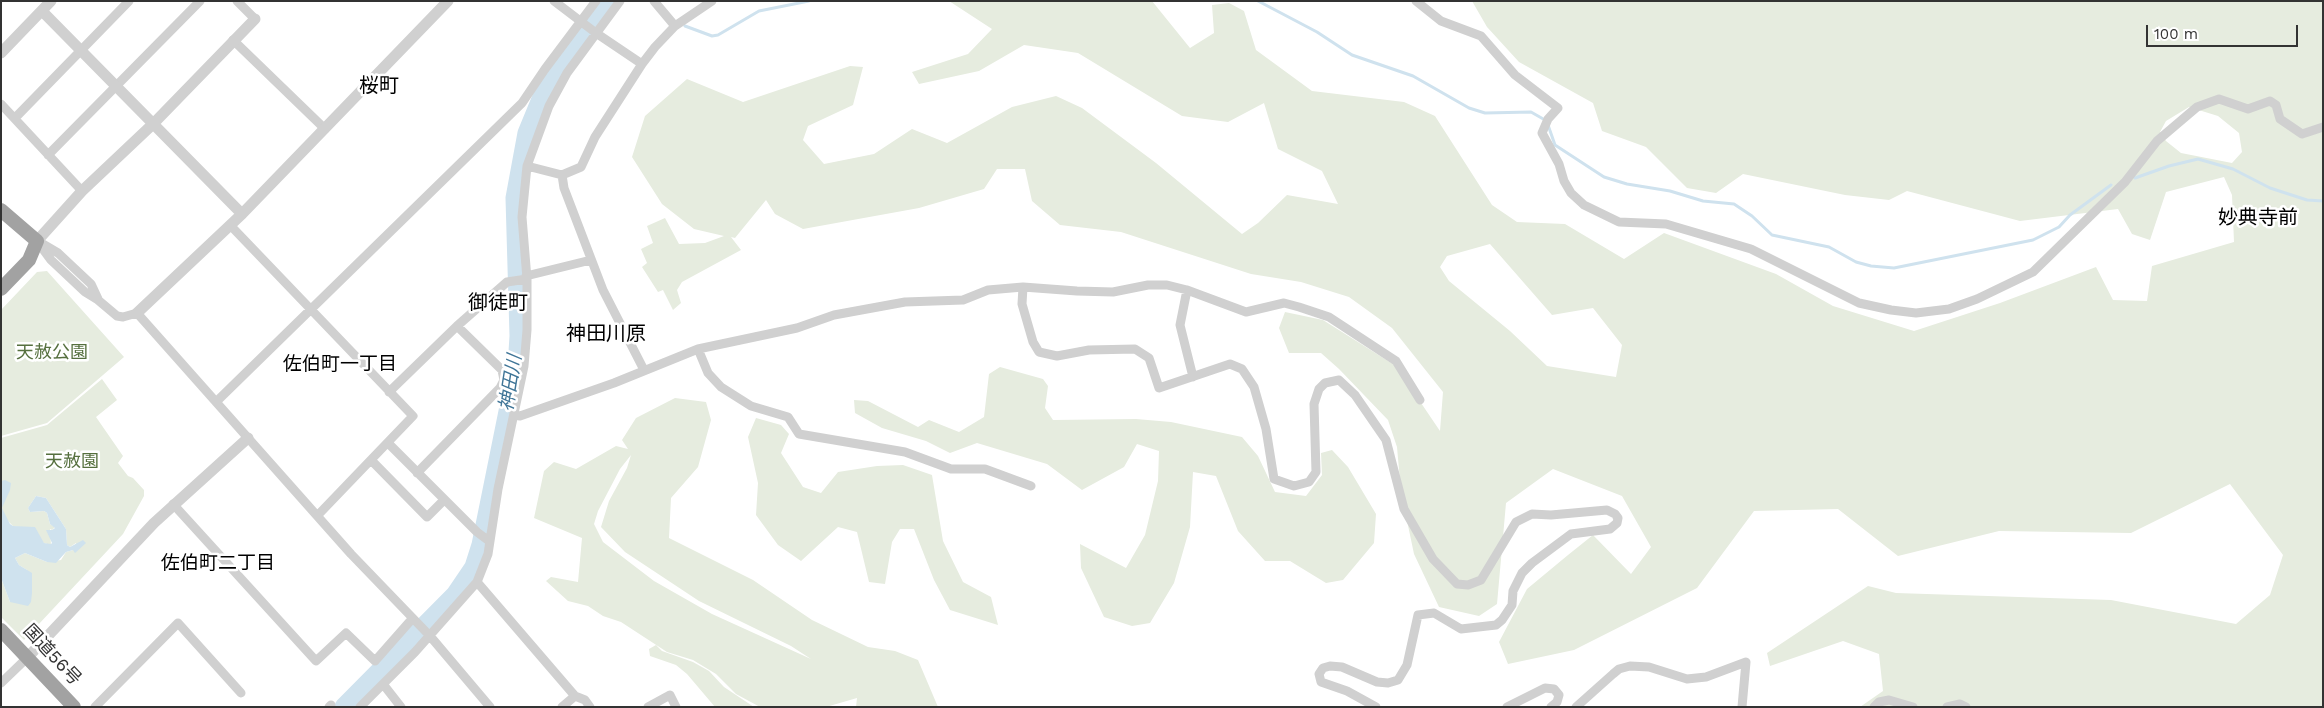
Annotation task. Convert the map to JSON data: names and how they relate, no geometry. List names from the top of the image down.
{
  "streets": {
    "highway": ["国道56号"]
  },
  "districts": [
    "桜町",
    "妙典寺前",
    "御徒町",
    "神田川原",
    "佐伯町一丁目",
    "佐伯町二丁目"
  ],
  "water": ["神田川"],
  "parks": ["天赦公園", "天赦園"],
  "scale_bar": "100 m"
}
